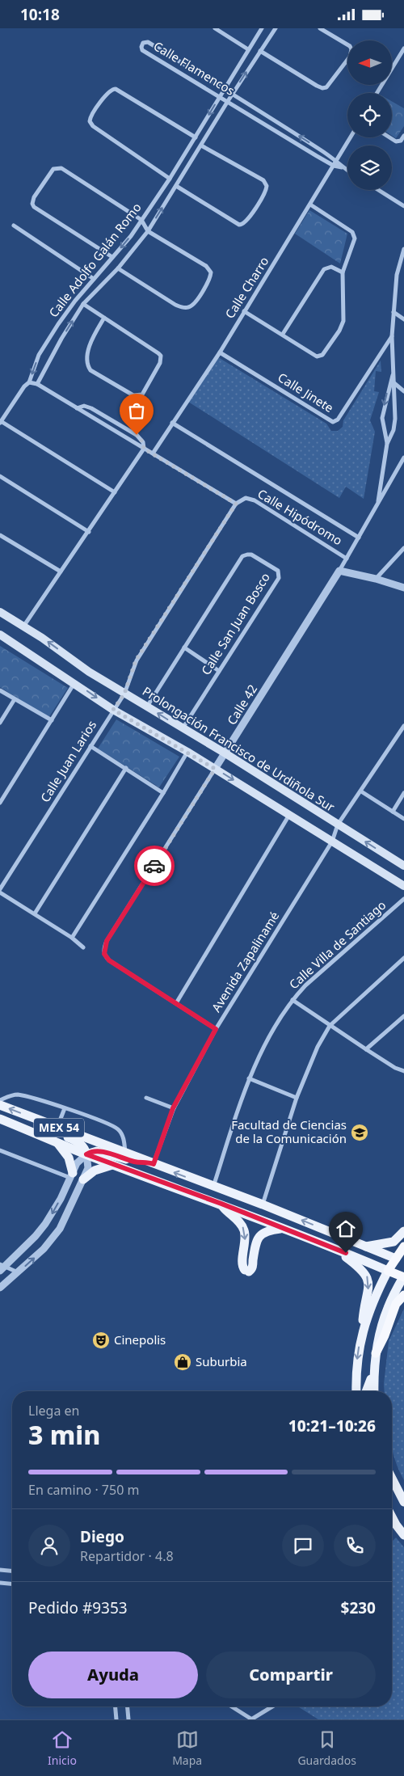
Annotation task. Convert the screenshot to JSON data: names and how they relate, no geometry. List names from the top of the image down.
{
  "streets": {
    "highway": ["MEX 54"],
    "main road": ["Prolongación Francisco de Urdiñola Sur"],
    "street": [
      "Calle Flamencos",
      "Calle Adolfo Galán Romo",
      "Calle Charro",
      "Calle Jinete",
      "Calle Hipódromo",
      "Calle San Juan Bosco",
      "Calle 42",
      "Calle Juan Larios",
      "Calle Villa de Santiago",
      "Avenida Zapalinamé"
    ]
  },
  "crossings": [
    ["Calle Flamencos", "Calle Adolfo Galán Romo"],
    ["Calle Flamencos", "Calle Charro"],
    ["Calle Charro", "Calle Jinete"],
    ["Calle Hipódromo", "Calle 42"],
    ["Calle Hipódromo", "Calle Juan Larios"],
    ["Calle San Juan Bosco", "Prolongación Francisco de Urdiñola Sur"],
    ["Calle 42", "Prolongación Francisco de Urdiñola Sur"],
    ["Prolongación Francisco de Urdiñola Sur", "Calle Juan Larios"],
    ["Prolongación Francisco de Urdiñola Sur", "Avenida Zapalinamé"],
    ["Calle Villa de Santiago", "MEX 54"],
    ["Avenida Zapalinamé", "MEX 54"]
  ],
  "places": {
    "school or university": ["Facultad de Ciencias de la Comunicación"],
    "theatre": ["Cinepolis"],
    "shop": ["Suburbia"]
  },
  "north": "left",
  "page": {
    "status": "10:18",
    "heading": ["3 min", "Llega en", "10:21–10:26"],
    "panel": [
      "Diego",
      "Repartidor · 4.8",
      "Pedido #9353",
      "$230"
    ],
    "bar": "En camino · 750 m",
    "buttons": ["Ayuda", "Compartir"],
    "tabs": ["Inicio", "Mapa", "Guardados"]
  }
}
